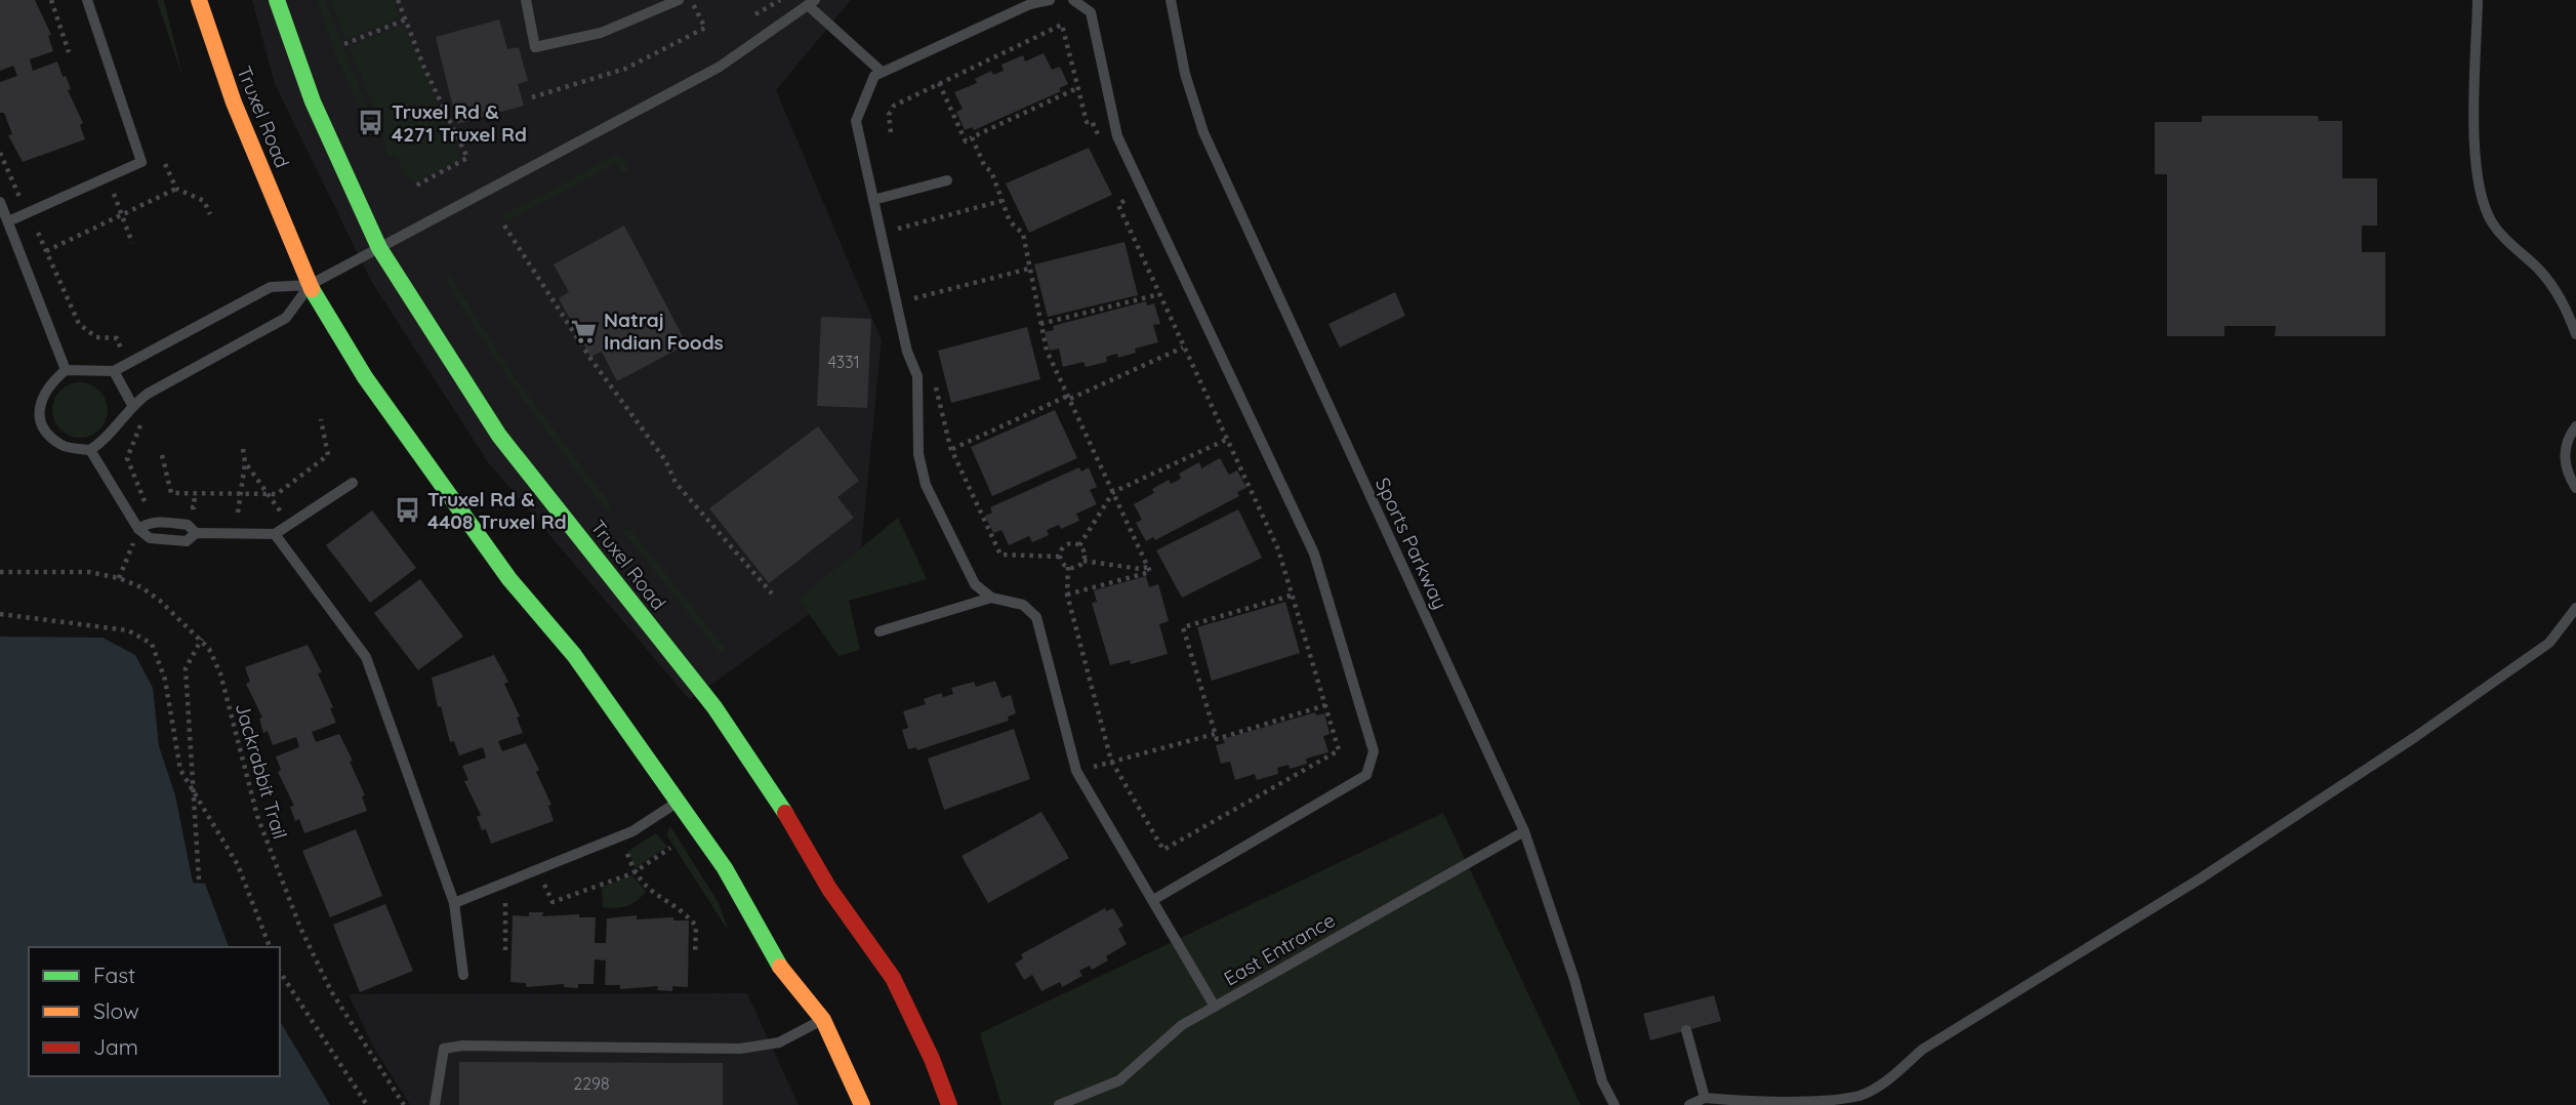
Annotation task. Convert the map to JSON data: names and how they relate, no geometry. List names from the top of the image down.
{
  "streets": {
    "main road": ["Truxel Road"],
    "lane": ["Sports Parkway", "East Entrance"],
    "path": ["Jackrabbit Trail"]
  },
  "crossings": [
    ["Sports Parkway", "East Entrance"]
  ],
  "places": {
    "bus stop": ["Truxel Rd & 4271 Truxel Rd", "Truxel Rd & 4408 Truxel Rd"],
    "supermarket": ["Natraj Indian Foods"]
  },
  "house_numbers": ["4331", "2298"],
  "legend": ["Fast", "Slow", "Jam"]
}
